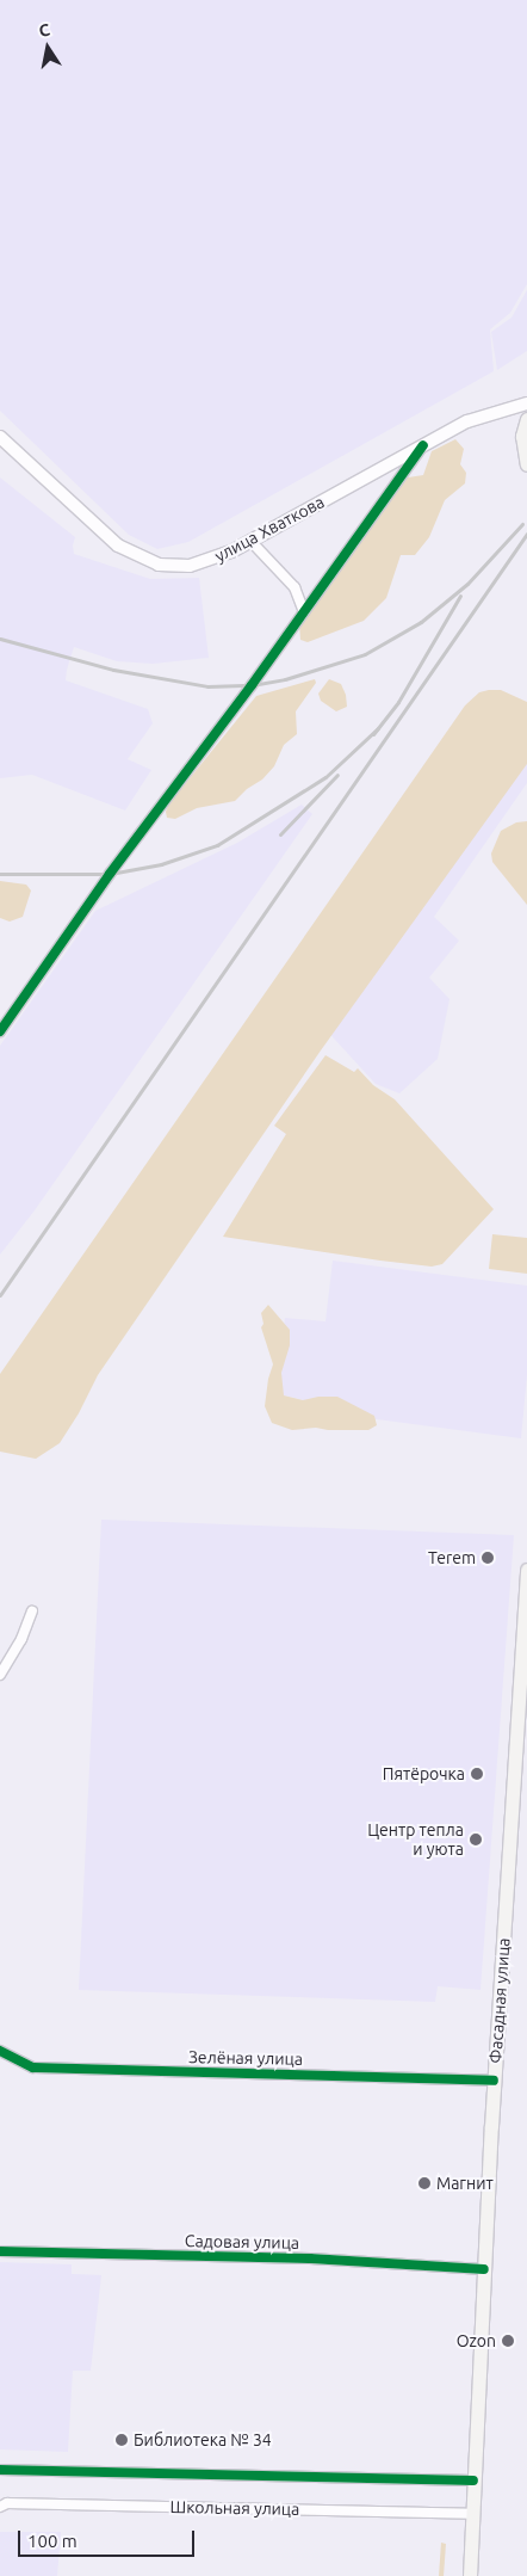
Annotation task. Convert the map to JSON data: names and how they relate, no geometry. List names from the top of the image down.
{
  "streets": {
    "main road": ["Фасадная улица"],
    "street": [
      "улица Хваткова",
      "Зелёная улица",
      "Садовая улица",
      "Школьная улица"
    ]
  },
  "crossings": [
    ["Фасадная улица", "Зелёная улица"],
    ["Фасадная улица", "Садовая улица"],
    ["Фасадная улица", "Школьная улица"]
  ],
  "places": [
    "Terem",
    "Пятёрочка",
    "Центр тепла и уюта",
    "Магнит",
    "Ozon",
    "Библиотека № 34"
  ],
  "scale_bar": "100 m",
  "north": "top"
}
